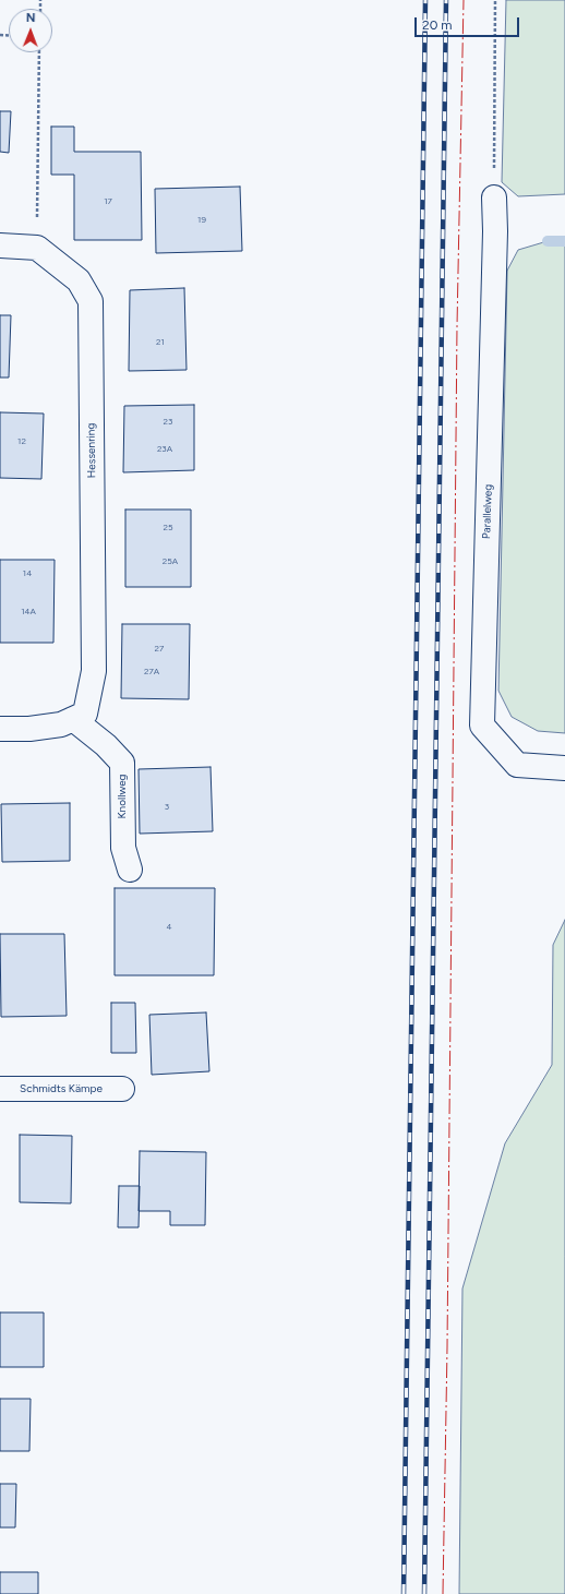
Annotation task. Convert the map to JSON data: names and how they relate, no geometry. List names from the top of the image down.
{
  "streets": {
    "street": [
      "Hessenring",
      "Parallelweg",
      "Knollweg",
      "Schmidts Kämpe"
    ]
  },
  "crossings": [
    ["Hessenring", "Knollweg"]
  ],
  "house_numbers": [
    "17",
    "19",
    "21",
    "23",
    "12",
    "23A",
    "25",
    "25A",
    "14",
    "14A",
    "27",
    "27A",
    "3",
    "4"
  ],
  "scale_bar": "20 m",
  "north": "top"
}
